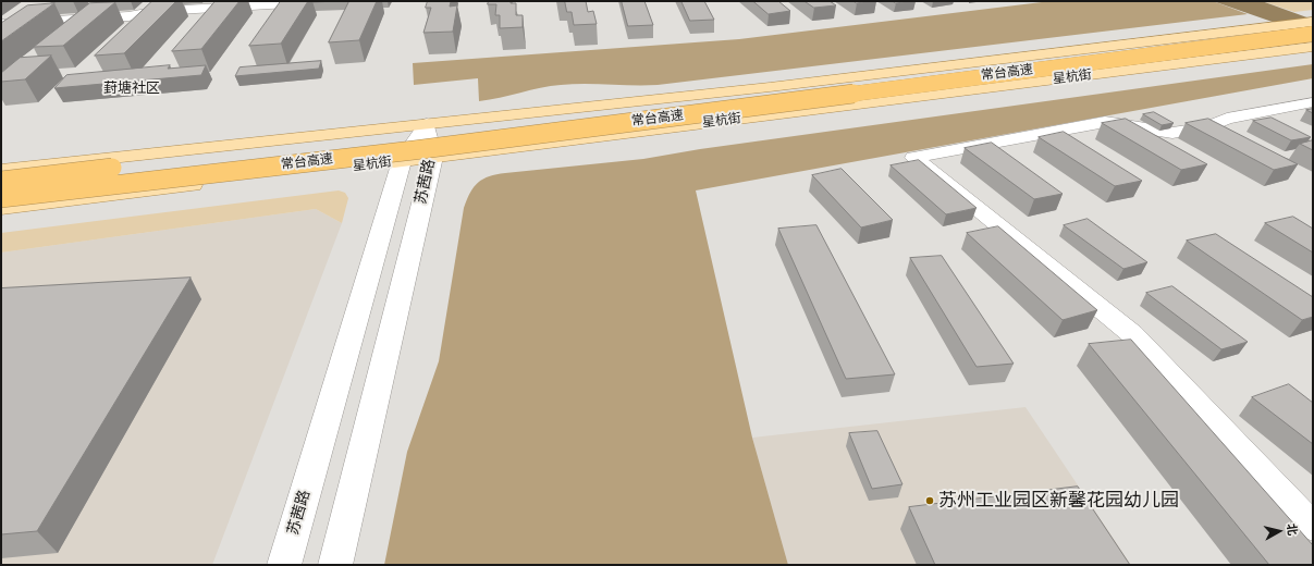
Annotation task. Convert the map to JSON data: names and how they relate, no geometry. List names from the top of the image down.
{
  "streets": {
    "highway": ["常台高速"],
    "main road": ["星杭街", "苏茜路"]
  },
  "crossings": [
    ["常台高速", "星杭街"],
    ["星杭街", "苏茜路"]
  ],
  "districts": ["葑塘社区"],
  "places": ["苏州工业园区新馨花园幼儿园"],
  "north": "right"
}
